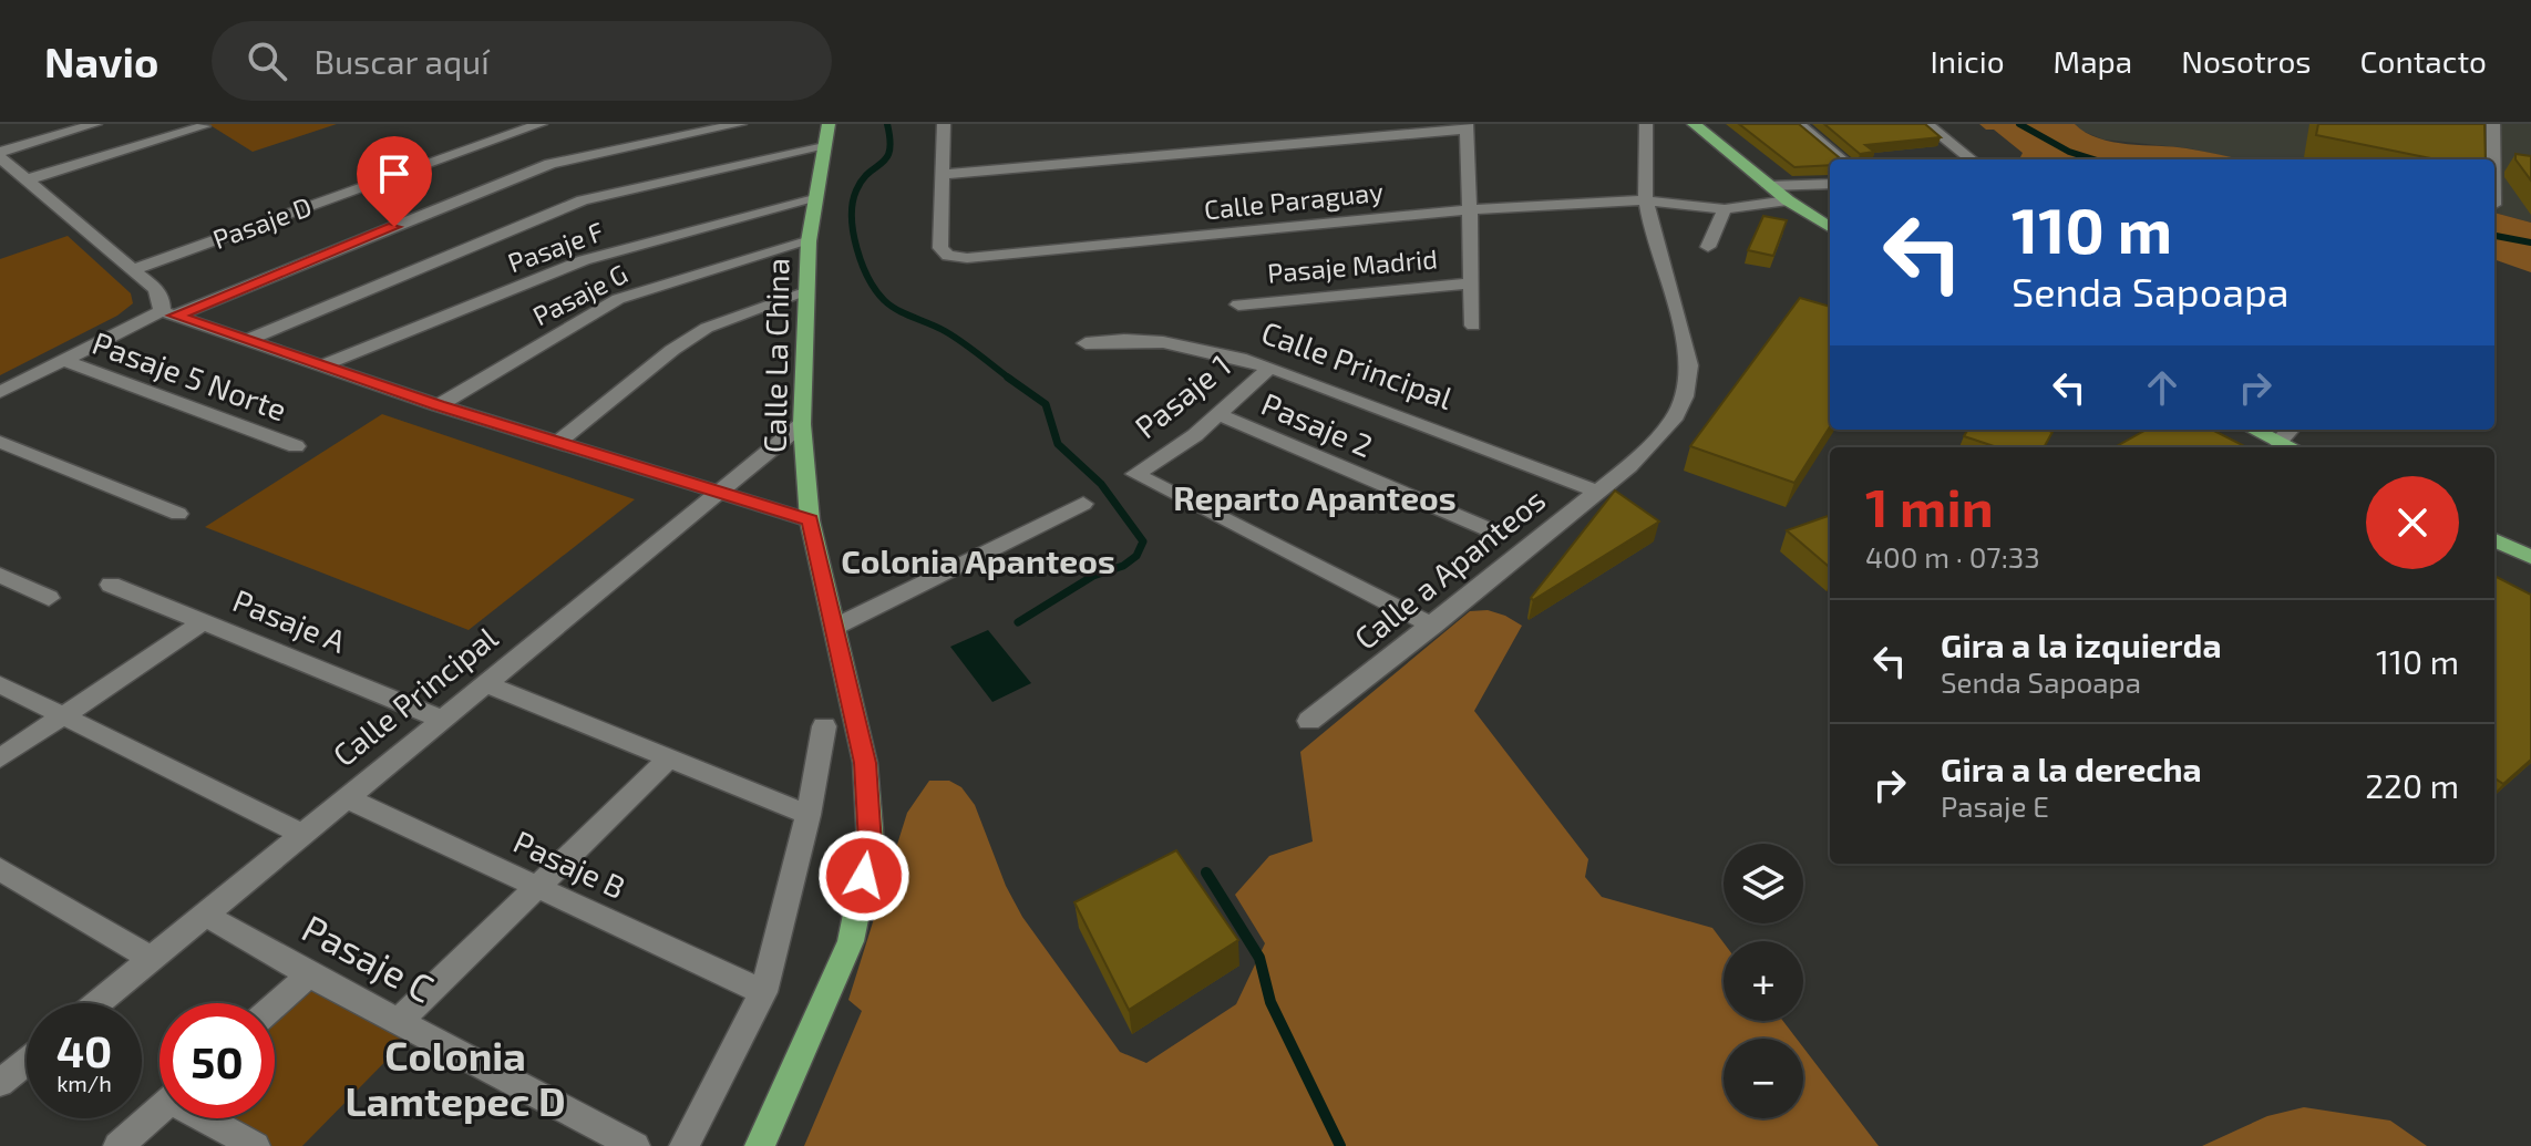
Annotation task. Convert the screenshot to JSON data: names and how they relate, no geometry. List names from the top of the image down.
{
  "streets": {
    "main road": ["Calle La China"],
    "street": [
      "Calle Paraguay",
      "Pasaje D",
      "Pasaje F",
      "Pasaje Madrid",
      "Pasaje G",
      "Calle Principal",
      "Pasaje 5 Norte",
      "Pasaje 1",
      "Pasaje 2",
      "Calle a Apanteos",
      "Pasaje A",
      "Pasaje B",
      "Pasaje C"
    ]
  },
  "crossings": [
    ["Calle Paraguay", "Calle a Apanteos"],
    ["Pasaje F", "Calle La China"],
    ["Pasaje G", "Calle La China"],
    ["Calle La China", "Calle Principal"],
    ["Calle Principal", "Pasaje 1"],
    ["Calle Principal", "Calle a Apanteos"],
    ["Calle Principal", "Pasaje A"],
    ["Calle Principal", "Pasaje B"],
    ["Calle Principal", "Pasaje C"],
    ["Pasaje 1", "Pasaje 2"],
    ["Pasaje 1", "Calle a Apanteos"]
  ],
  "districts": ["Reparto Apanteos", "Colonia Apanteos", "Colonia Lamtepec D"],
  "page": {
    "header": "Navio",
    "search": "Buscar aquí",
    "nav": [
      "Inicio",
      "Mapa",
      "Nosotros",
      "Contacto"
    ],
    "turn": ["110 m", "Senda Sapoapa"],
    "heading": ["1 min", "400 m · 07:33"],
    "list": [
      {
        "name": "Gira a la izquierda",
        "note": "Senda Sapoapa",
        "value": "110 m"
      },
      {
        "name": "Gira a la derecha",
        "note": "Pasaje E",
        "value": "220 m"
      }
    ],
    "map_buttons": ["+", "−"],
    "speed": "40 km/h",
    "limit": "50"
  }
}
